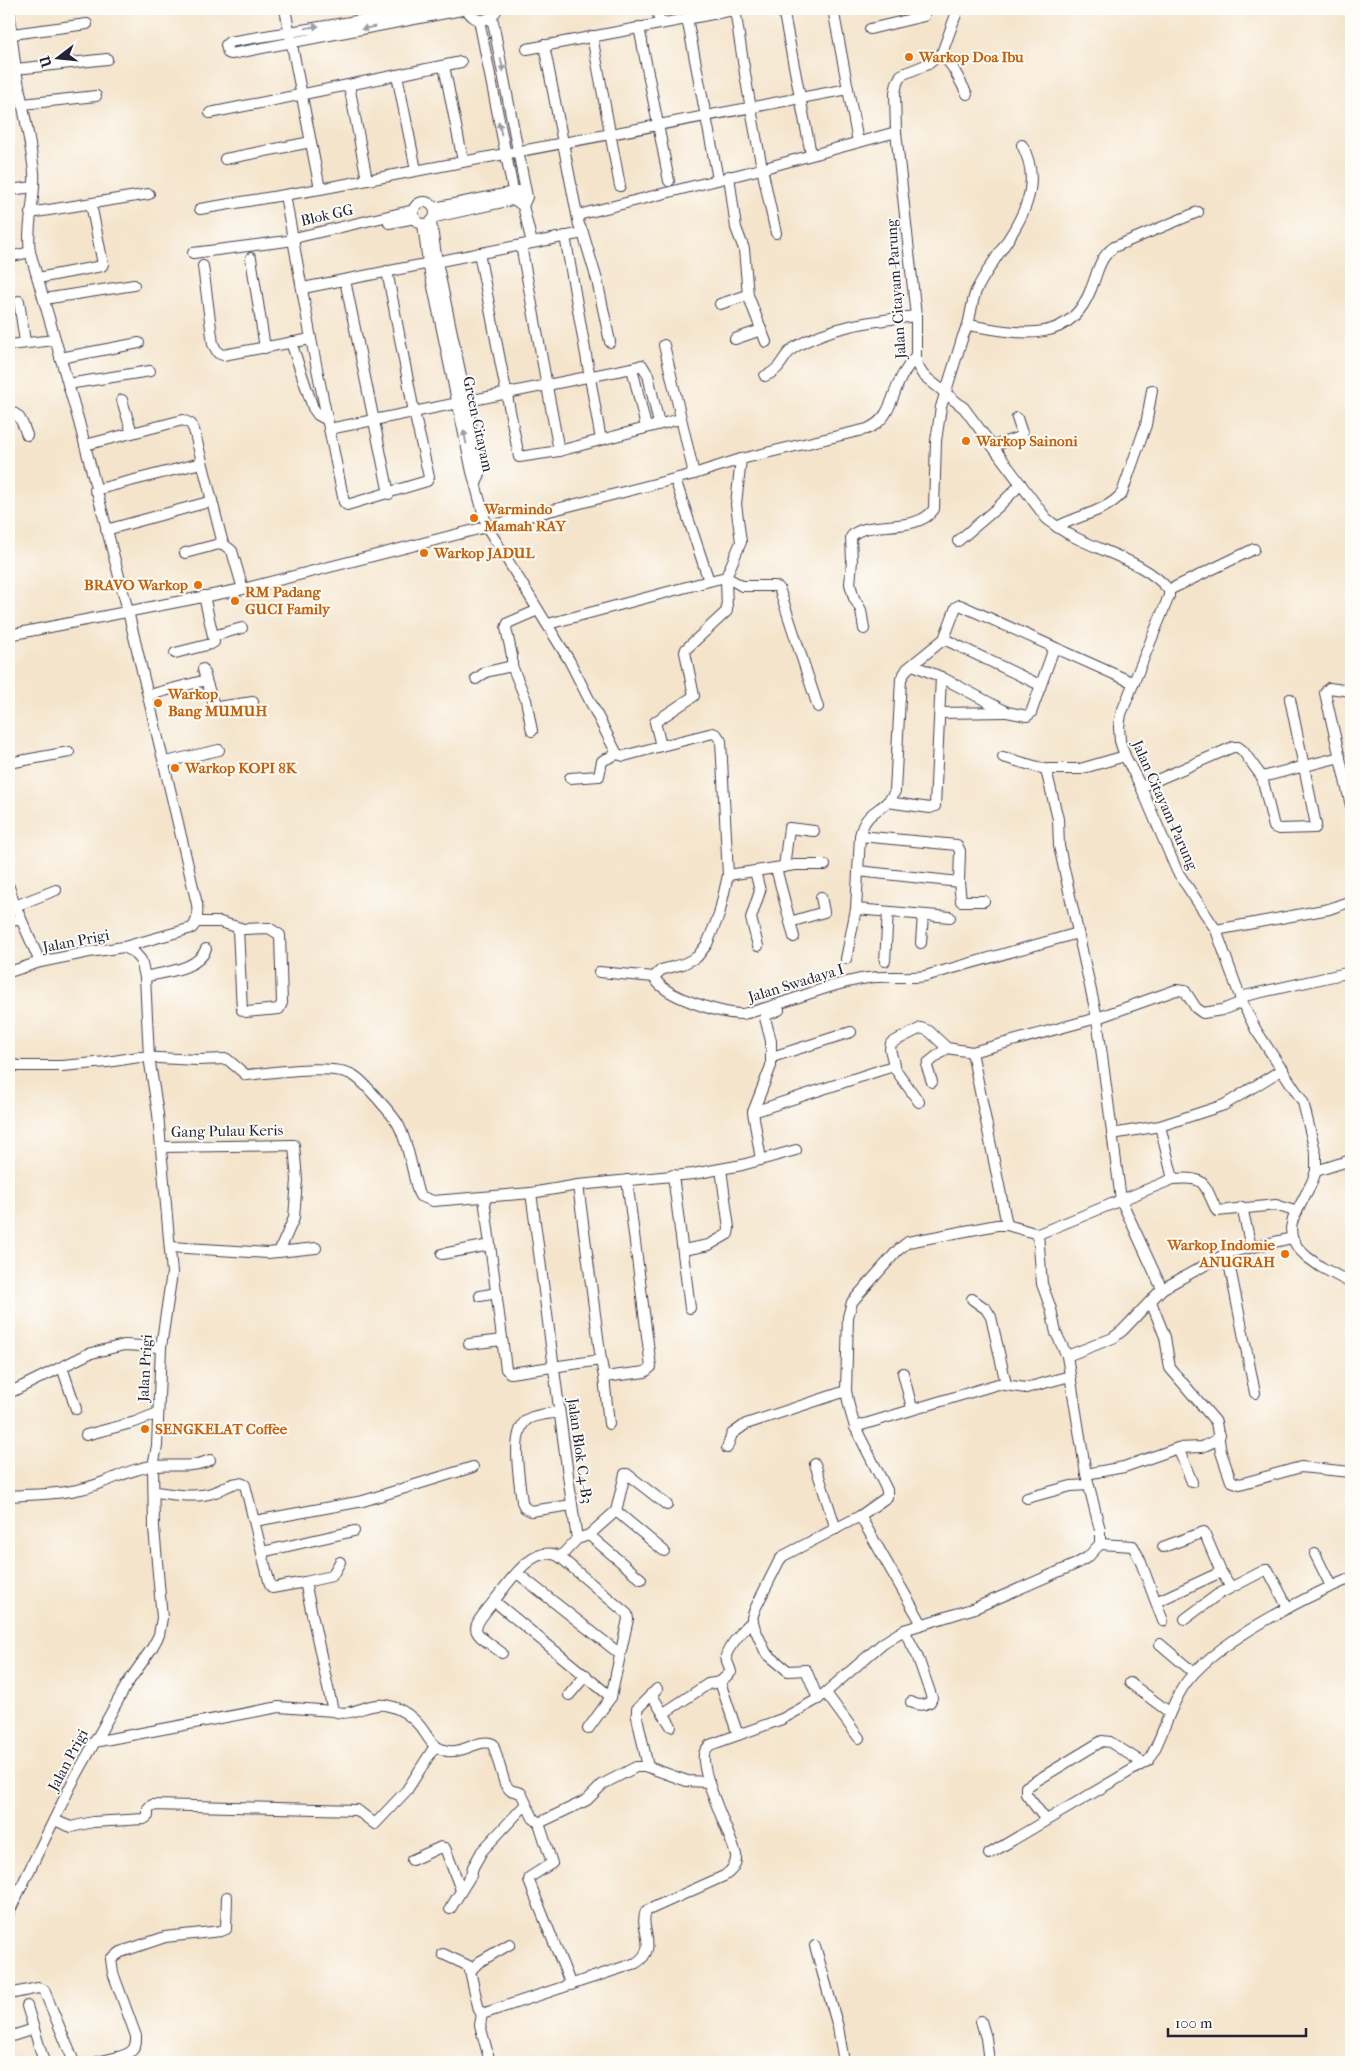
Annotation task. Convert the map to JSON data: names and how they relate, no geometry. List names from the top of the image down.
{
  "streets": {
    "street": [
      "Blok GG",
      "Jalan Citayam-Parung",
      "Green Citayam",
      "Jalan Prigi",
      "Jalan Swadaya I",
      "Gang Pulau Keris",
      "Jalan Blok C4-B3"
    ]
  },
  "crossings": [
    ["Blok GG", "Green Citayam"],
    ["Jalan Prigi", "Gang Pulau Keris"]
  ],
  "places": [
    "Warkop Doa Ibu",
    "Warkop Sainoni",
    "Warmindo Mamah RAY",
    "Warkop JADUL",
    "BRAVO Warkop",
    "RM Padang GUCI Family",
    "Warkop Bang MUMUH",
    "Warkop KOPI 8K",
    "Warkop Indomie ANUGRAH",
    "SENGKELAT Coffee"
  ],
  "scale_bar": "100 m",
  "north": "left"
}
